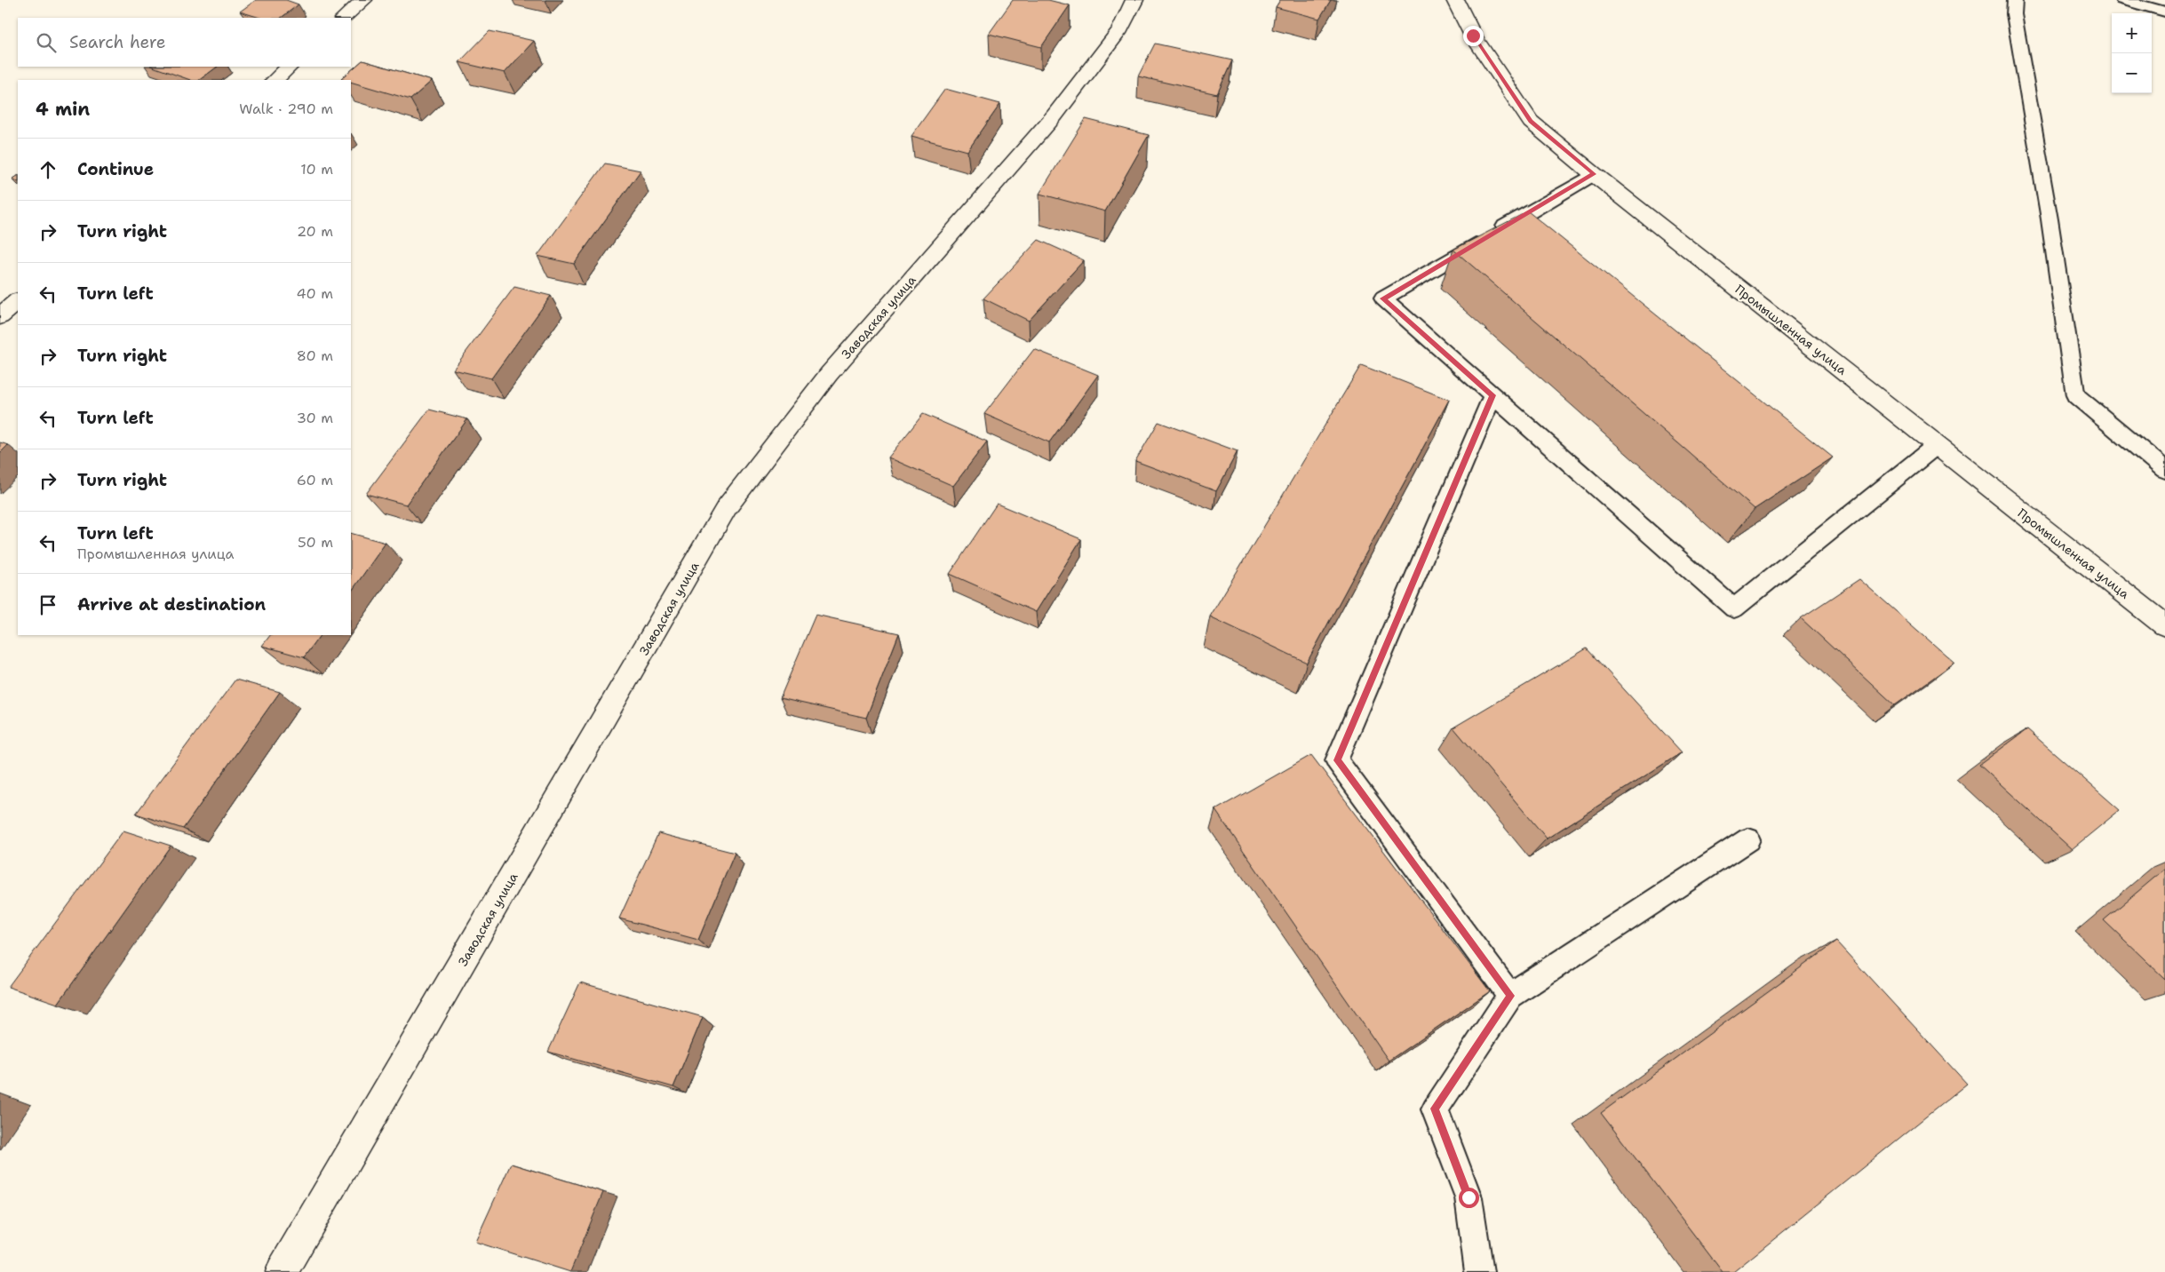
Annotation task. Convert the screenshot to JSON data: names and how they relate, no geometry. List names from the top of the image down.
{
  "streets": {
    "street": ["Заводская улица", "Промышленная улица"]
  },
  "page": {
    "map_buttons": ["+", "−"],
    "search": "Search here",
    "heading": ["4 min", "Walk · 290 m"],
    "list": [
      ["Continue", "10 m"],
      ["Turn right", "20 m"],
      ["Turn left", "40 m"],
      ["Turn right", "80 m"],
      ["Turn left", "30 m"],
      ["Turn right", "60 m"],
      ["Turn left", "Промышленная улица", "50 m"],
      "Arrive at destination"
    ]
  }
}
